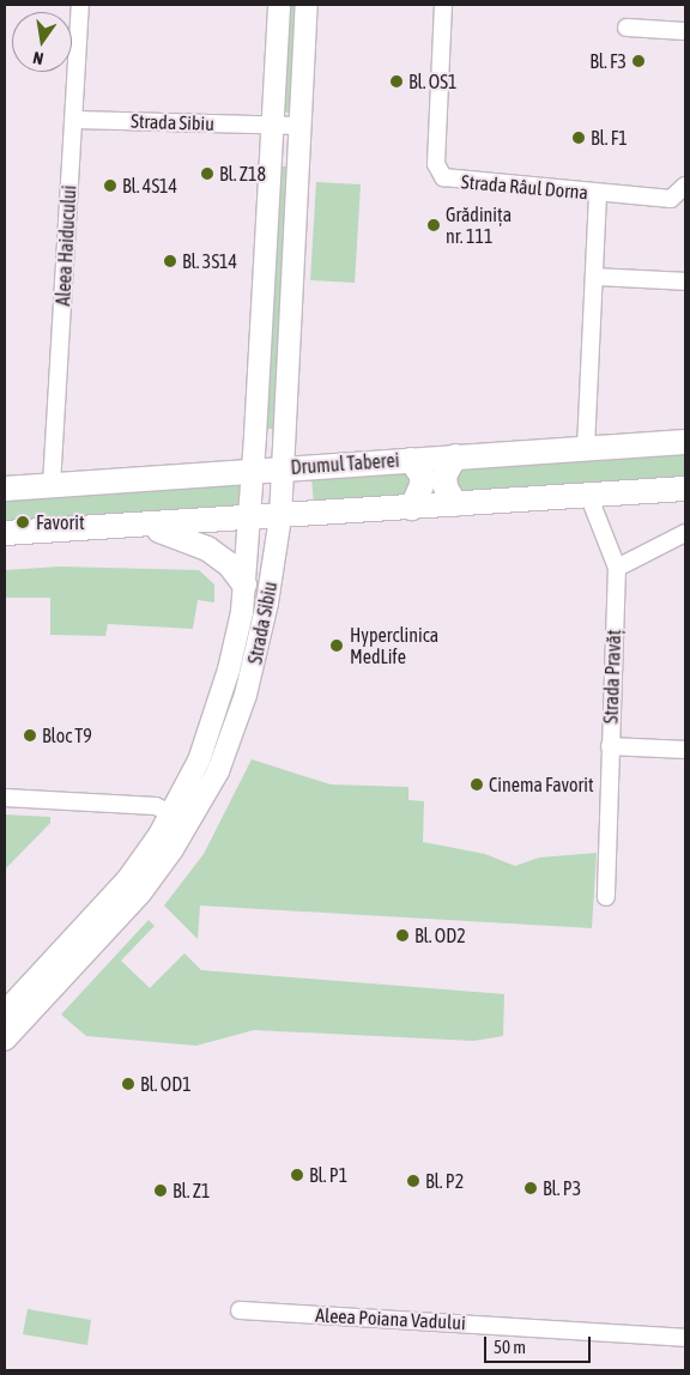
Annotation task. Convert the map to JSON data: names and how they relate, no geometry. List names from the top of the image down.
{
  "streets": {
    "main road": ["Drumul Taberei"],
    "street": [
      "Strada Sibiu",
      "Strada Râul Dorna",
      "Aleea Haiducului",
      "Strada Pravăț",
      "Aleea Poiana Vadului"
    ]
  },
  "crossings": [
    ["Strada Sibiu", "Aleea Haiducului"],
    ["Strada Sibiu", "Drumul Taberei"],
    ["Strada Râul Dorna", "Drumul Taberei"],
    ["Aleea Haiducului", "Drumul Taberei"]
  ],
  "places": [
    "Bl. F3",
    "Bl. OS1",
    "Bl. F1",
    "Bl. Z18",
    "Bl. 4S14",
    "Grădinița nr. 111",
    "Bl. 3S14",
    "Favorit",
    "Hyperclinica MedLife",
    "Bloc T9",
    "Cinema Favorit",
    "Bl. OD2",
    "Bl. OD1",
    "Bl. P1",
    "Bl. P2",
    "Bl. P3",
    "Bl. Z1"
  ],
  "scale_bar": "50 m",
  "north": "bottom"
}
